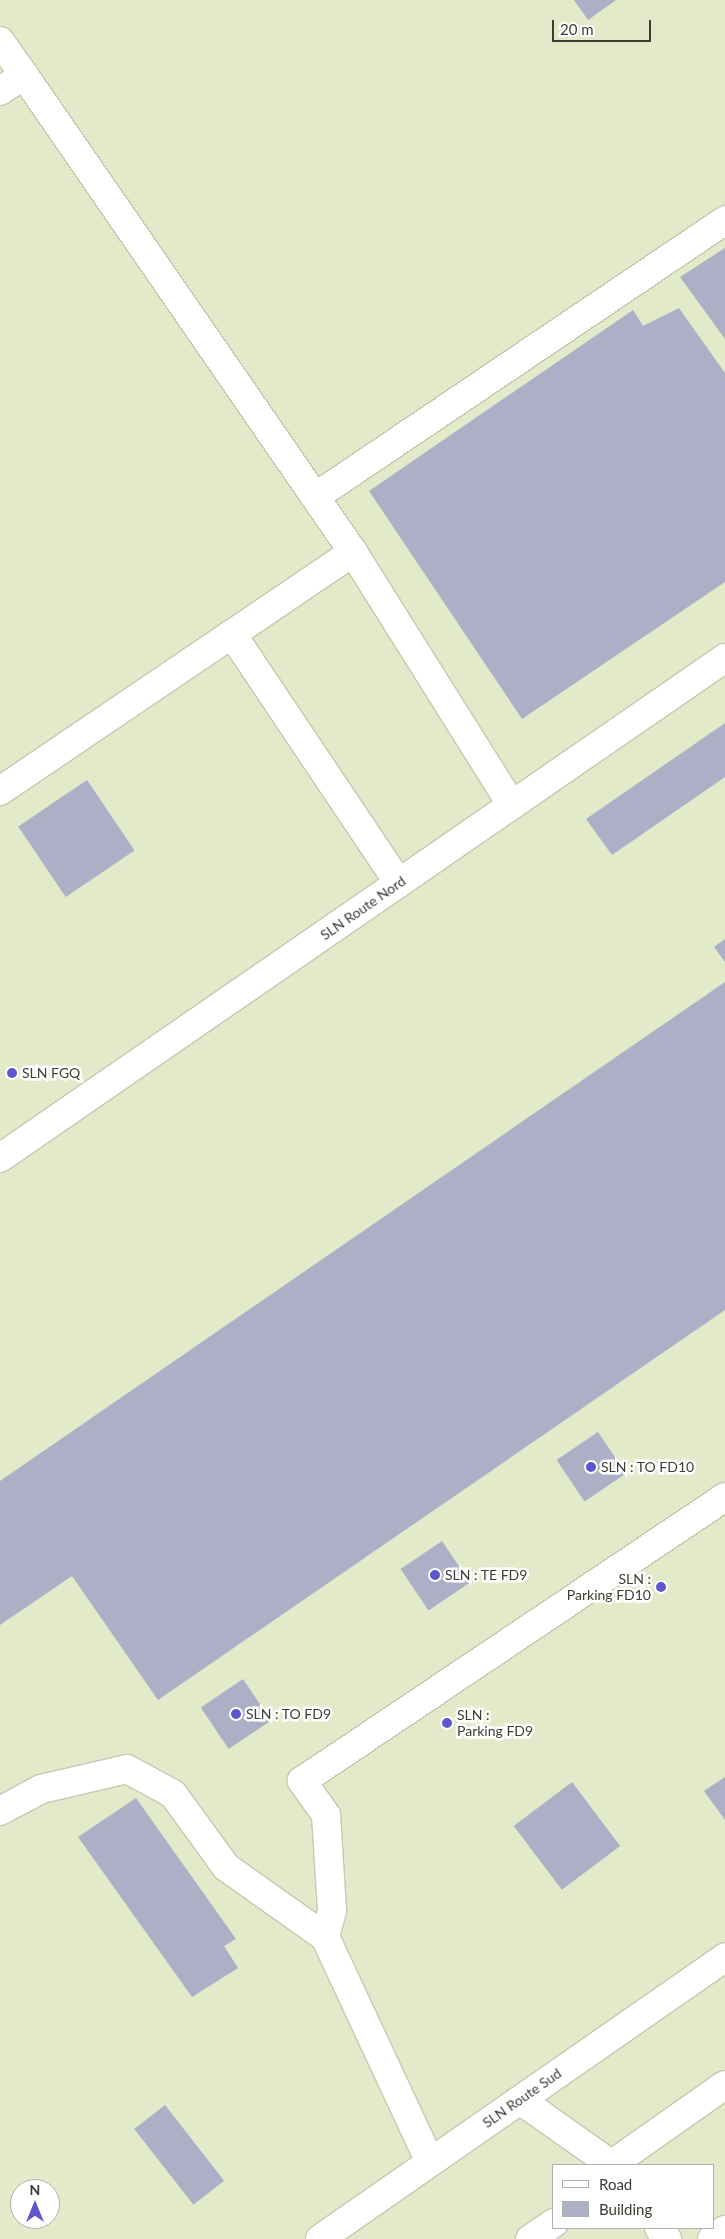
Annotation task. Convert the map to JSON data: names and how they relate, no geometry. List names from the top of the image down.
{
  "streets": {
    "lane": ["SLN Route Nord", "SLN Route Sud"]
  },
  "places": [
    "SLN FGQ",
    "SLN : TO FD10",
    "SLN : TE FD9",
    "SLN : Parking FD10",
    "SLN : TO FD9",
    "SLN : Parking FD9"
  ],
  "legend": ["Road", "Building"],
  "scale_bar": "20 m",
  "north": "top"
}
